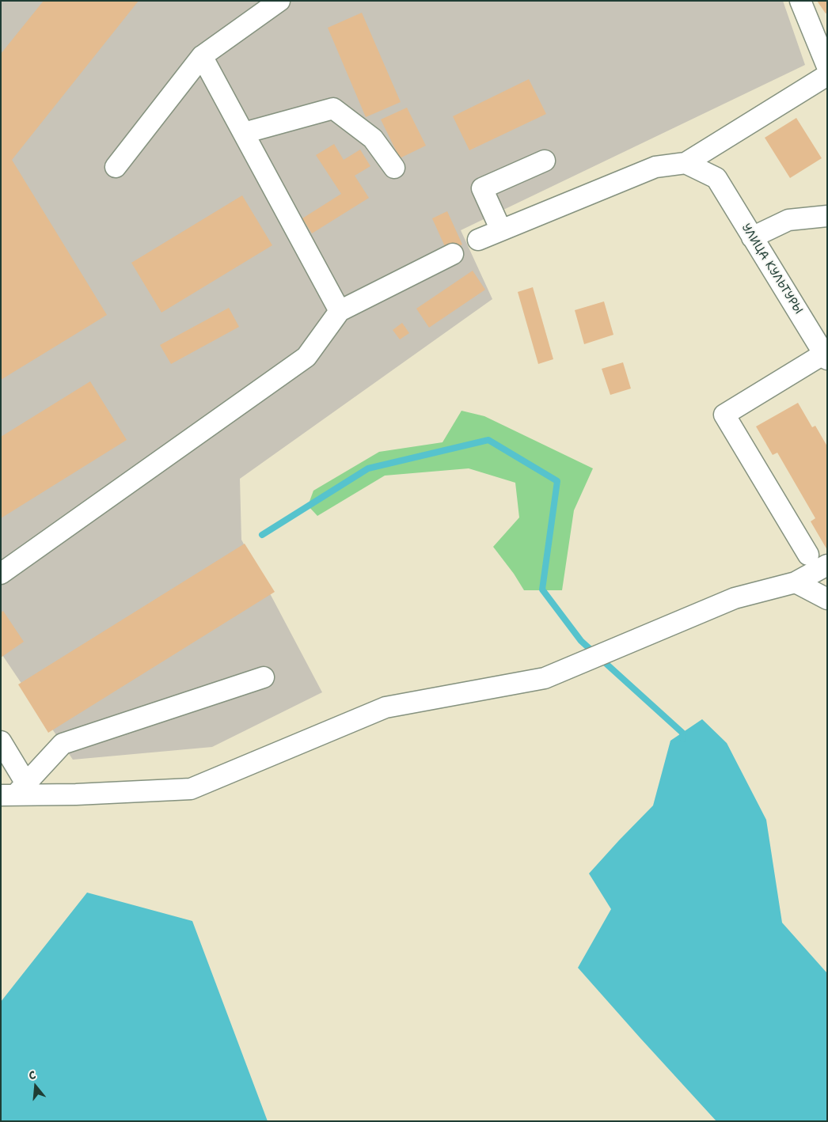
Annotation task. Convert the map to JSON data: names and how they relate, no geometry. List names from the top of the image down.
{
  "streets": {
    "street": ["УЛИЦА КУЛЬТУРЫ"]
  },
  "north": "top"
}
